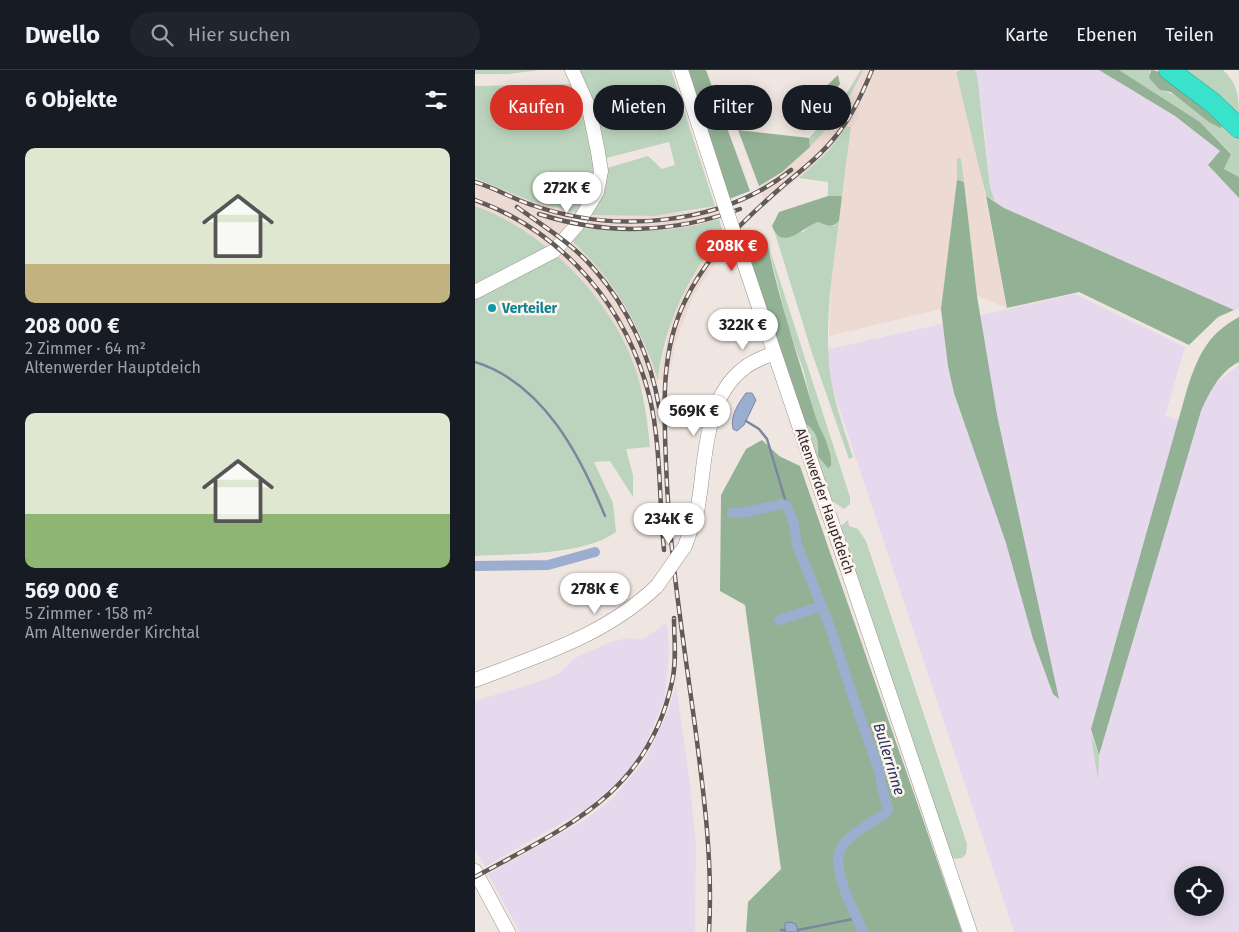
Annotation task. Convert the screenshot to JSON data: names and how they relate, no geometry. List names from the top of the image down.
{
  "streets": {
    "street": ["Altenwerder Hauptdeich"]
  },
  "water": ["Bullerrinne"],
  "places": ["Verteiler"],
  "page": {
    "header": "Dwello",
    "search": "Hier suchen",
    "nav": ["Karte", "Ebenen", "Teilen"],
    "heading": "6 Objekte",
    "chip": [
      "Kaufen",
      "Mieten",
      "Filter",
      "Neu"
    ],
    "list": [
      {
        "name": "208 000 €",
        "note": "2 Zimmer · 64 m² · Altenwerder Hauptdeich"
      },
      {
        "name": "569 000 €",
        "note": "5 Zimmer · 158 m² · Am Altenwerder Kirchtal"
      }
    ],
    "price": [
      "272K €",
      "208K €",
      "322K €",
      "569K €",
      "234K €",
      "278K €"
    ]
  }
}
